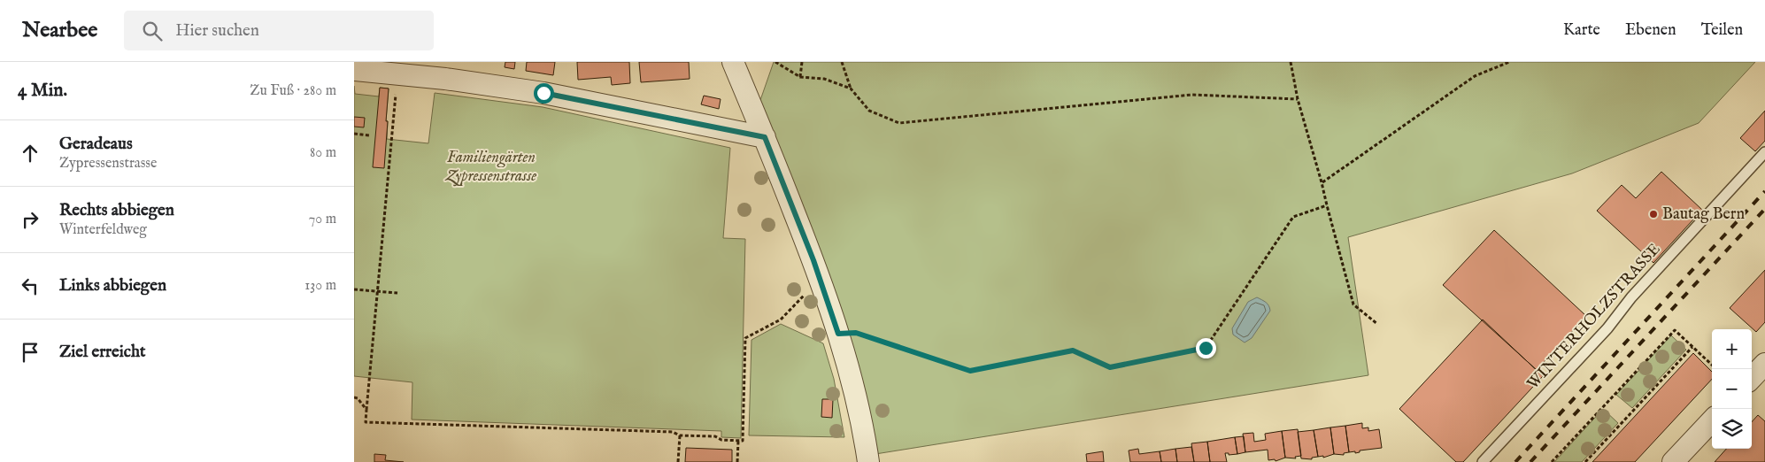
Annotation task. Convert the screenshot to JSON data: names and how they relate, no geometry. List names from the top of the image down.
{
  "streets": {
    "lane": ["WINTERHOLZSTRASSE"]
  },
  "parks": ["Familiengärten Zypressenstrasse"],
  "places": ["Bautag Bern"],
  "page": {
    "header": "Nearbee",
    "search": "Hier suchen",
    "nav": ["Karte", "Ebenen", "Teilen"],
    "heading": ["4 Min.", "Zu Fuß · 280 m"],
    "list": [
      ["Geradeaus", "Zypressenstrasse", "80 m"],
      ["Rechts abbiegen", "Winterfeldweg", "70 m"],
      ["Links abbiegen", "130 m"],
      "Ziel erreicht"
    ],
    "map_buttons": ["+", "−"]
  }
}
